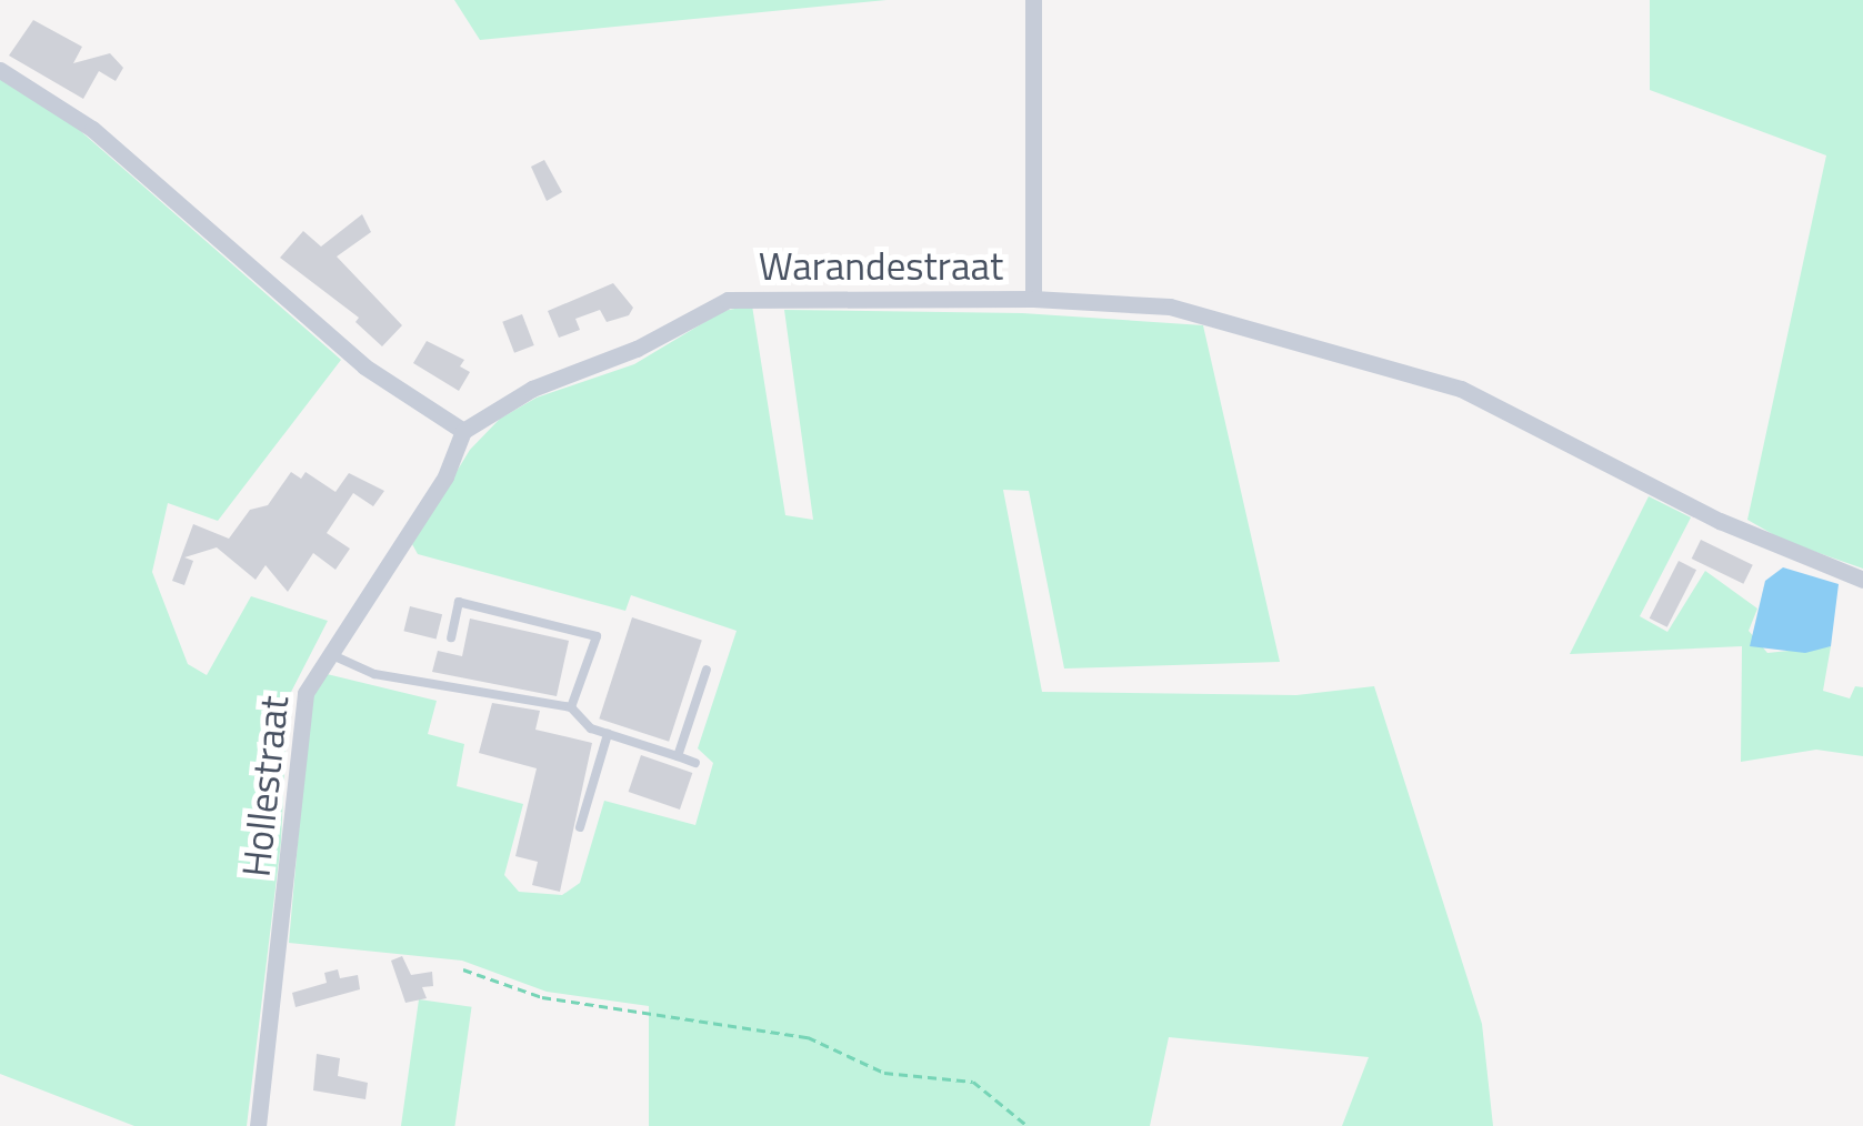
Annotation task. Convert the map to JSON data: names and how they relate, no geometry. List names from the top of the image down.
{
  "streets": {
    "street": ["Warandestraat", "Hollestraat"]
  },
  "crossings": [
    ["Warandestraat", "Hollestraat"]
  ]
}
